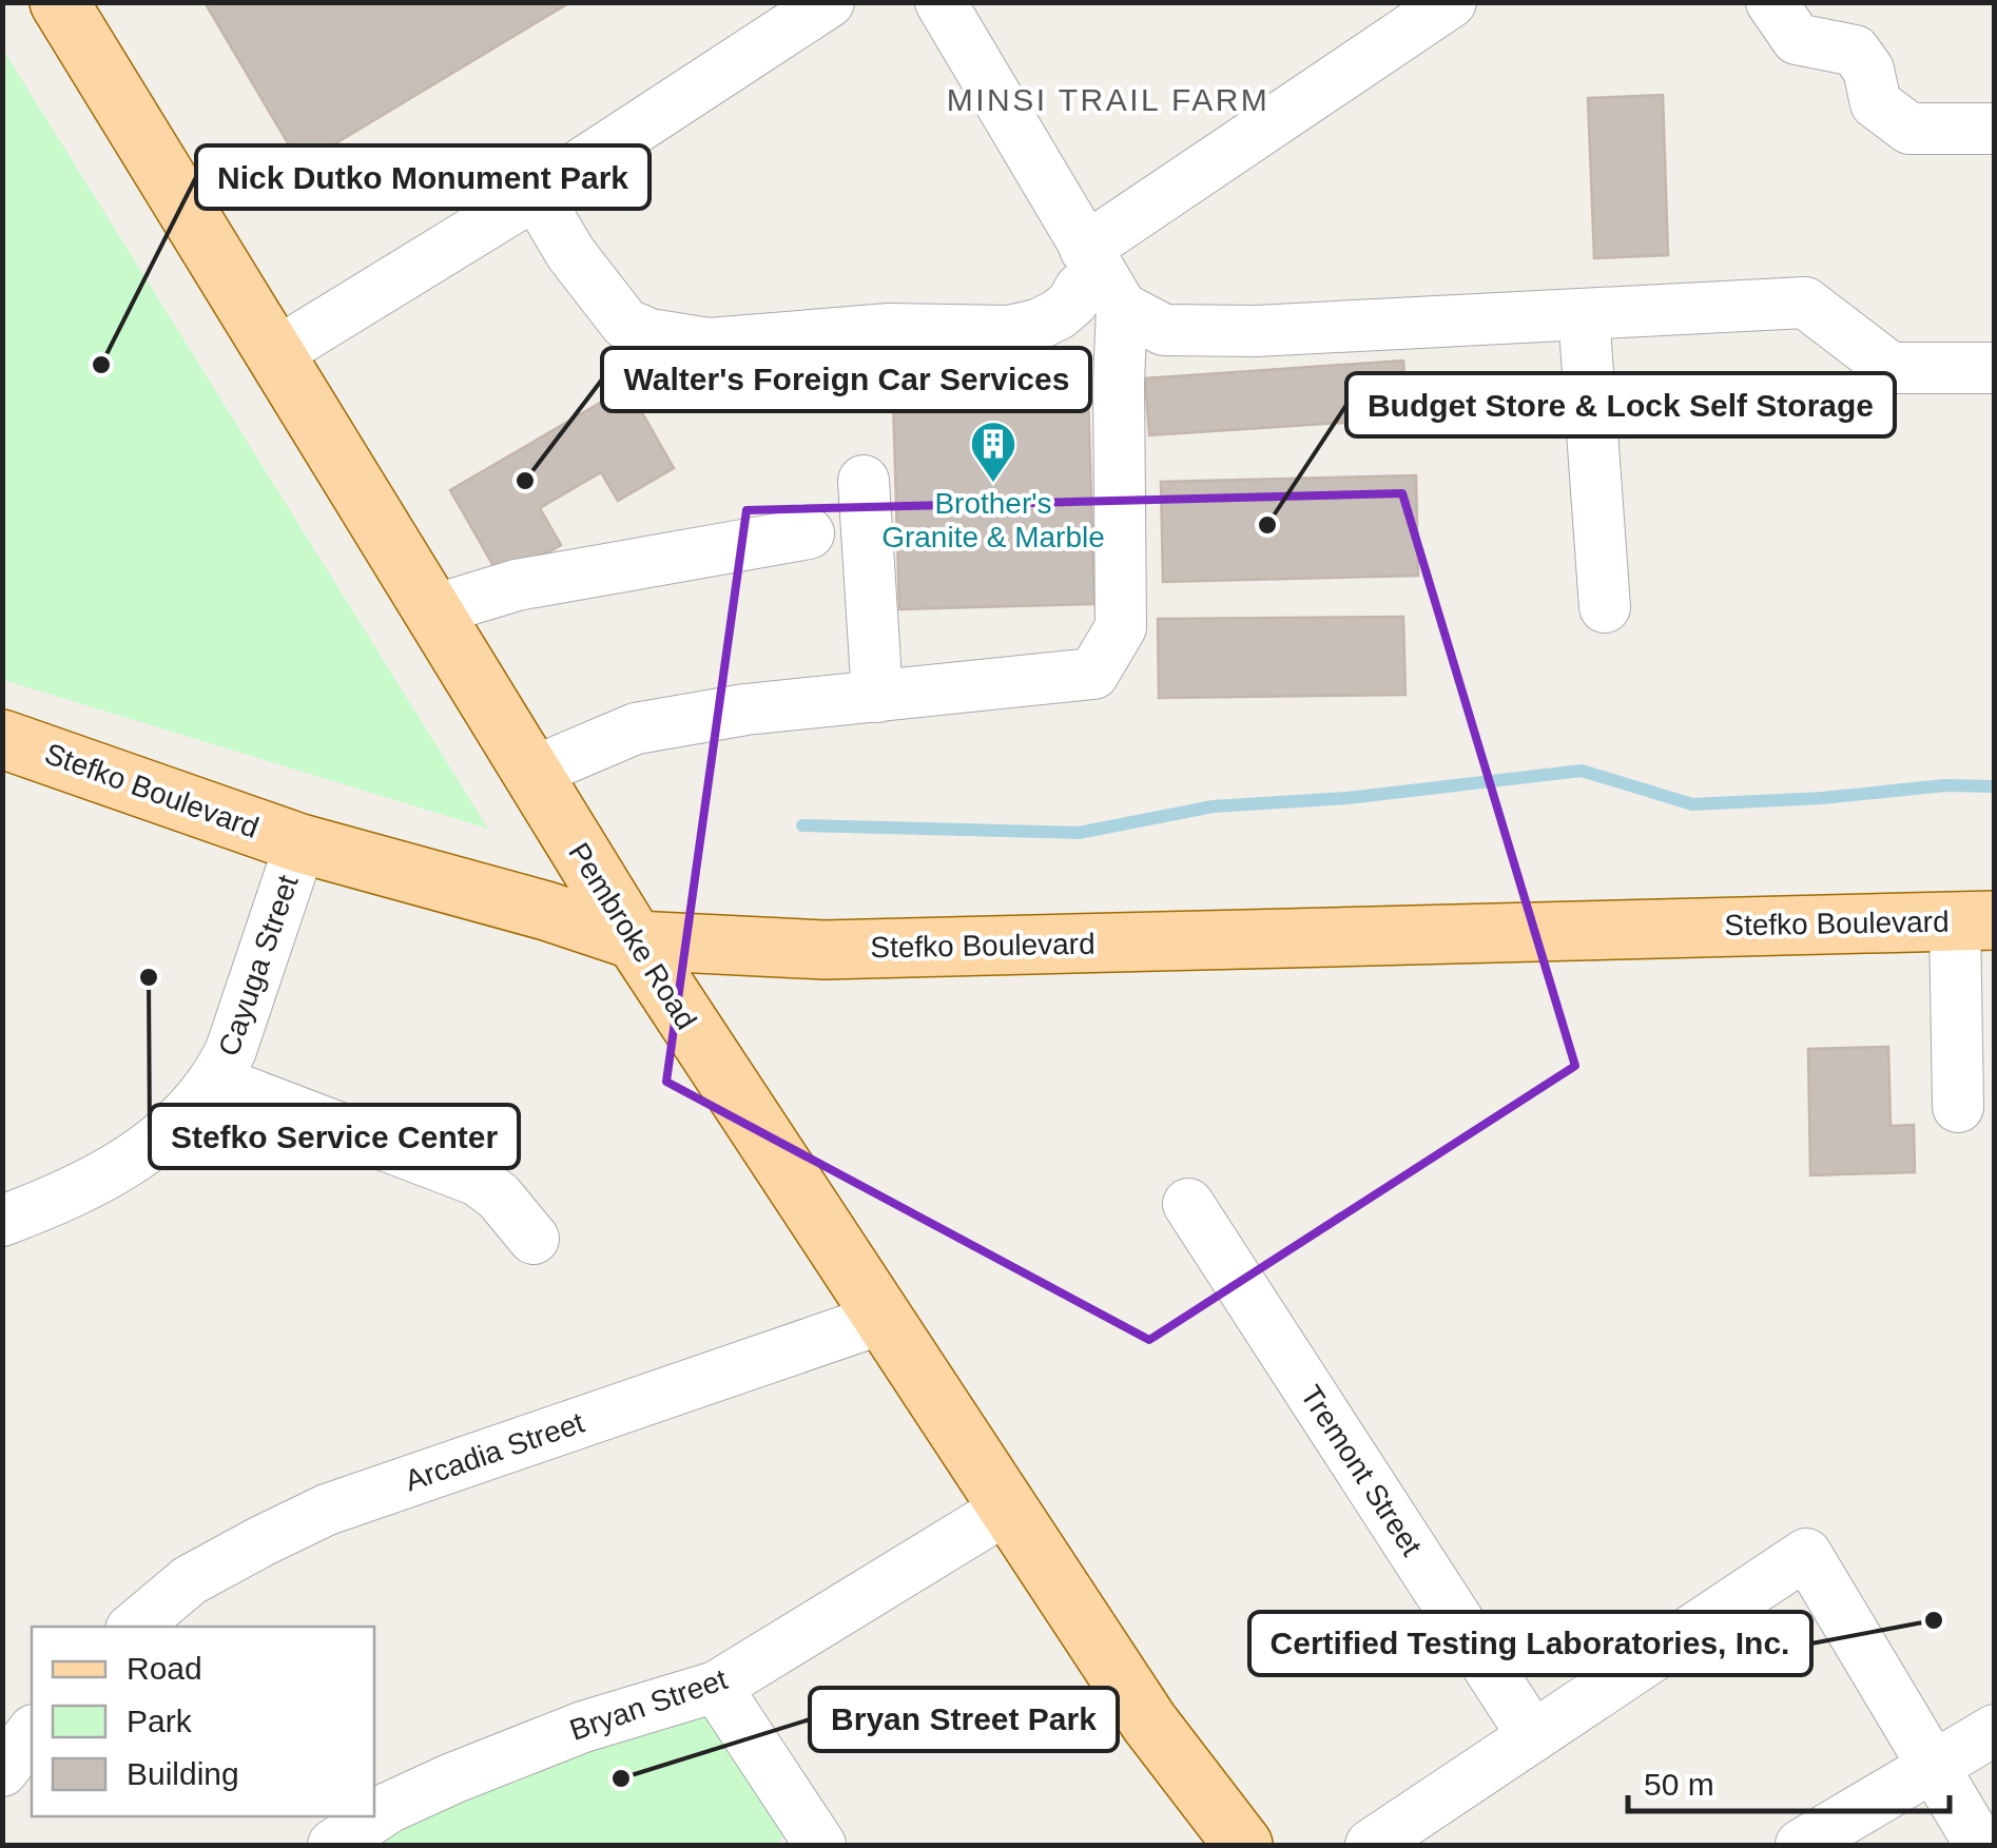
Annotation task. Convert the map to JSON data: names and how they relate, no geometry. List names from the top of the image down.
{
  "streets": {
    "main road": ["Stefko Boulevard", "Pembroke Road"],
    "street": [
      "Cayuga Street",
      "Arcadia Street",
      "Tremont Street",
      "Bryan Street"
    ]
  },
  "crossings": [
    ["Stefko Boulevard", "Pembroke Road"],
    ["Stefko Boulevard", "Cayuga Street"],
    ["Pembroke Road", "Arcadia Street"],
    ["Pembroke Road", "Bryan Street"]
  ],
  "districts": ["MINSI TRAIL FARM"],
  "places": {
    "other": [
      "Nick Dutko Monument Park",
      "Walter's Foreign Car Services",
      "Budget Store & Lock Self Storage",
      "Stefko Service Center",
      "Certified Testing Laboratories, Inc.",
      "Bryan Street Park"
    ],
    "building": ["Brother's Granite & Marble"]
  },
  "legend": ["Road", "Park", "Building"],
  "scale_bar": "50 m"
}
